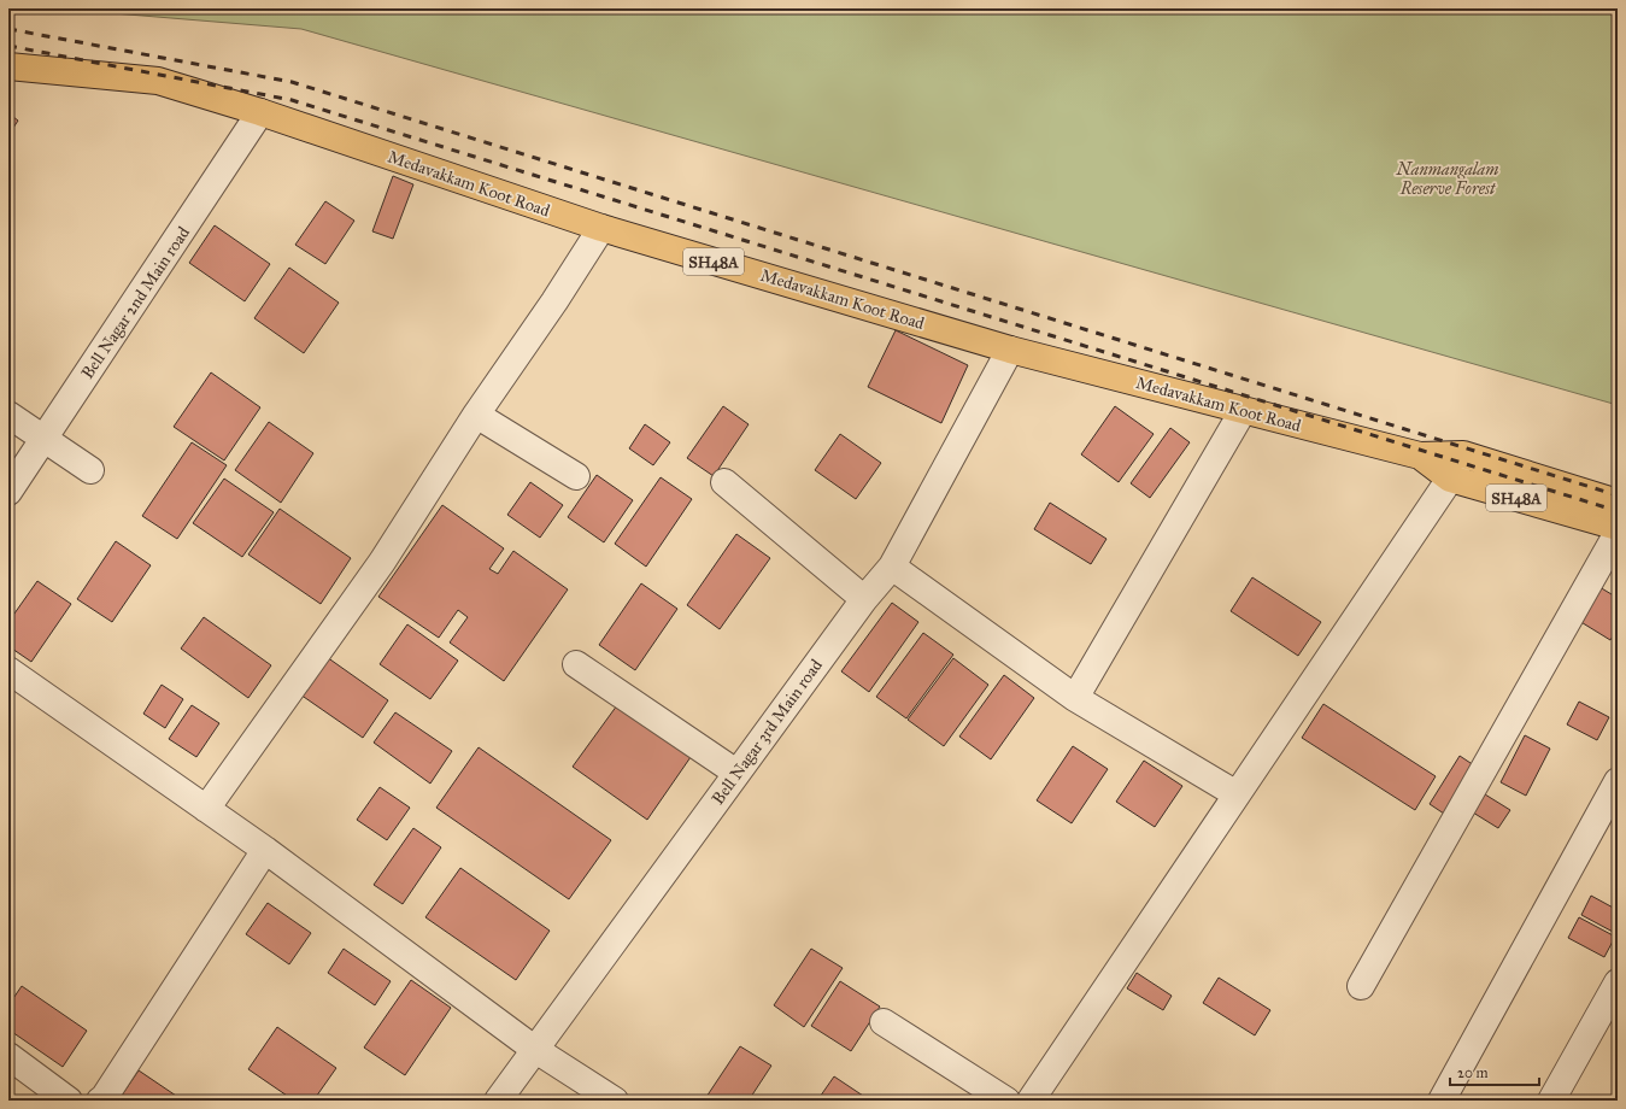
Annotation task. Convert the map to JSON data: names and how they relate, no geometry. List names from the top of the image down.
{
  "streets": {
    "main road": ["Medavakkam Koot Road", "SH48A"],
    "street": ["Bell Nagar 2nd Main road", "Bell Nagar 3rd Main road"]
  },
  "crossings": [
    ["Medavakkam Koot Road", "SH48A"],
    ["Medavakkam Koot Road", "Bell Nagar 2nd Main road"],
    ["Medavakkam Koot Road", "Bell Nagar 3rd Main road"]
  ],
  "parks": ["Nanmangalam Reserve Forest"],
  "scale_bar": "20 m"
}
